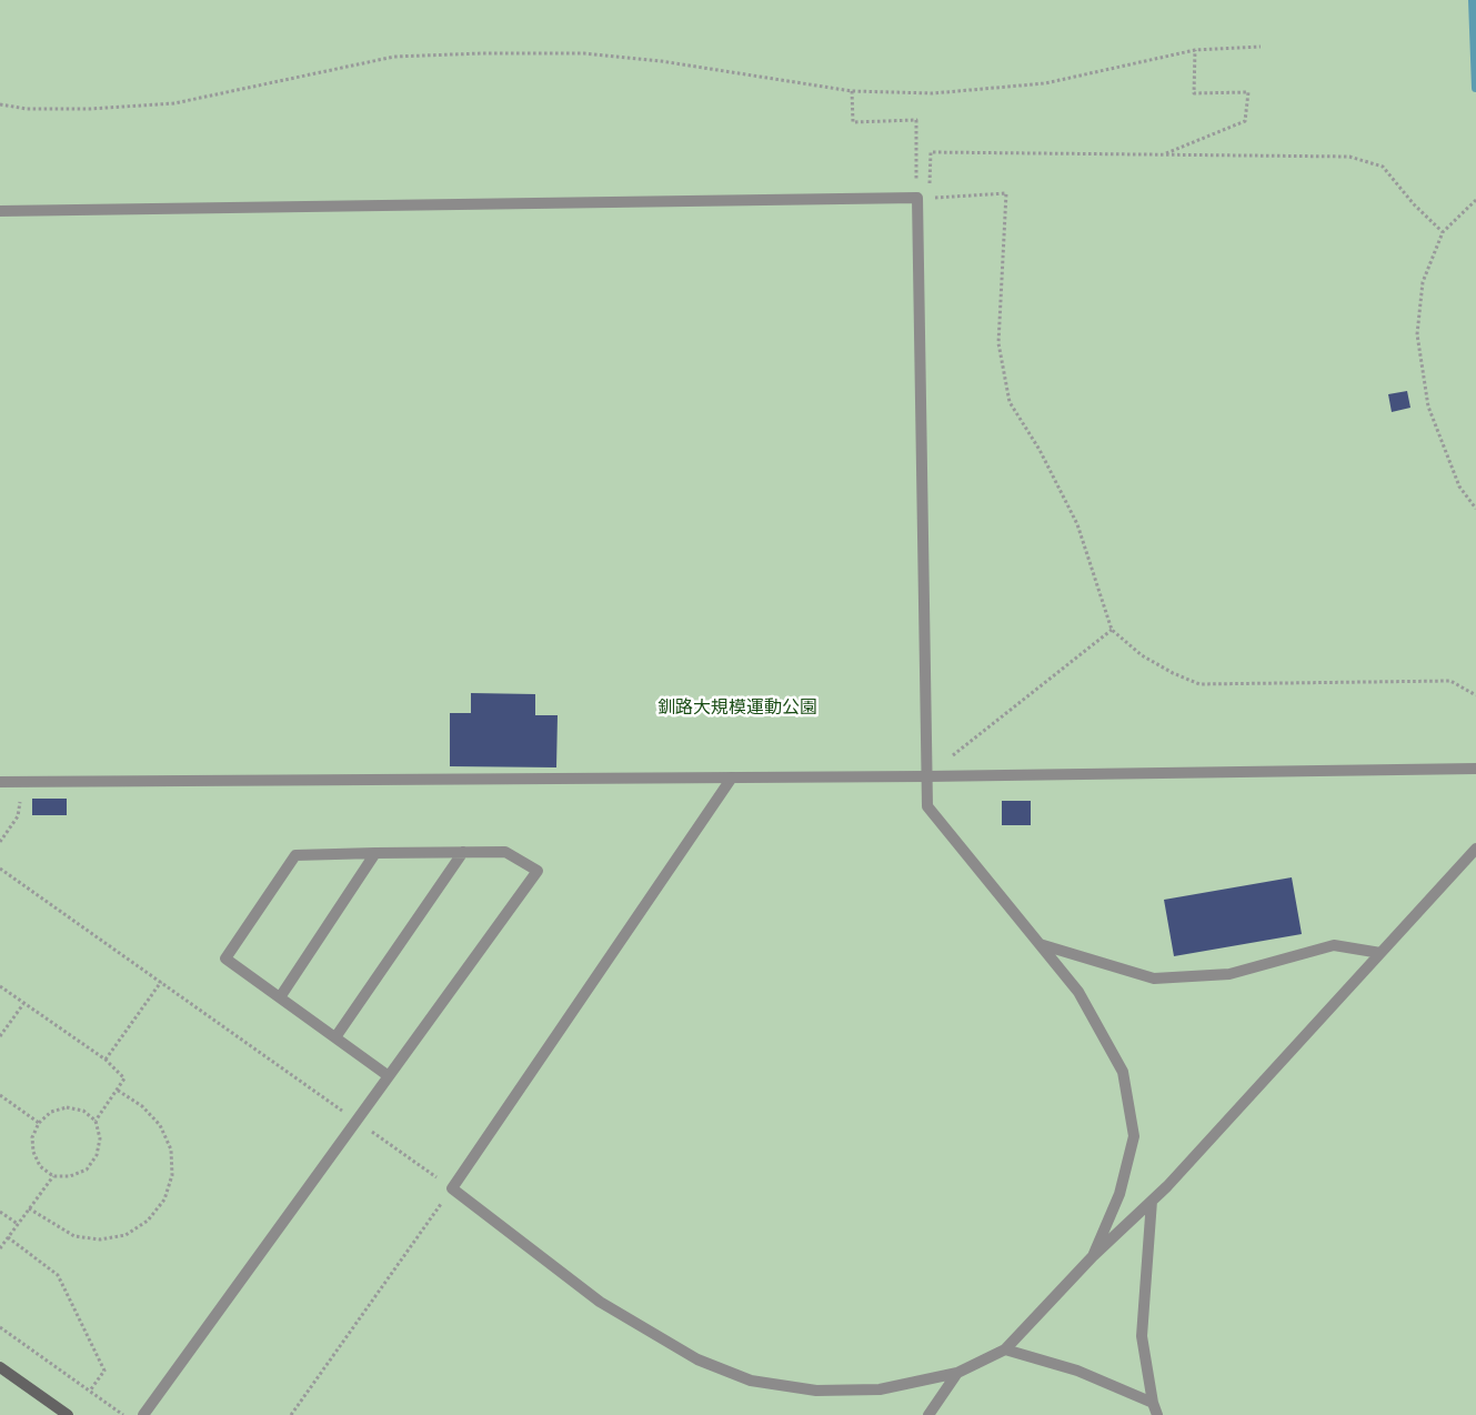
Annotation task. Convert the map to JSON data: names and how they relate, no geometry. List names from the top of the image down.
{
  "parks": ["釧路大規模運動公園"]
}
